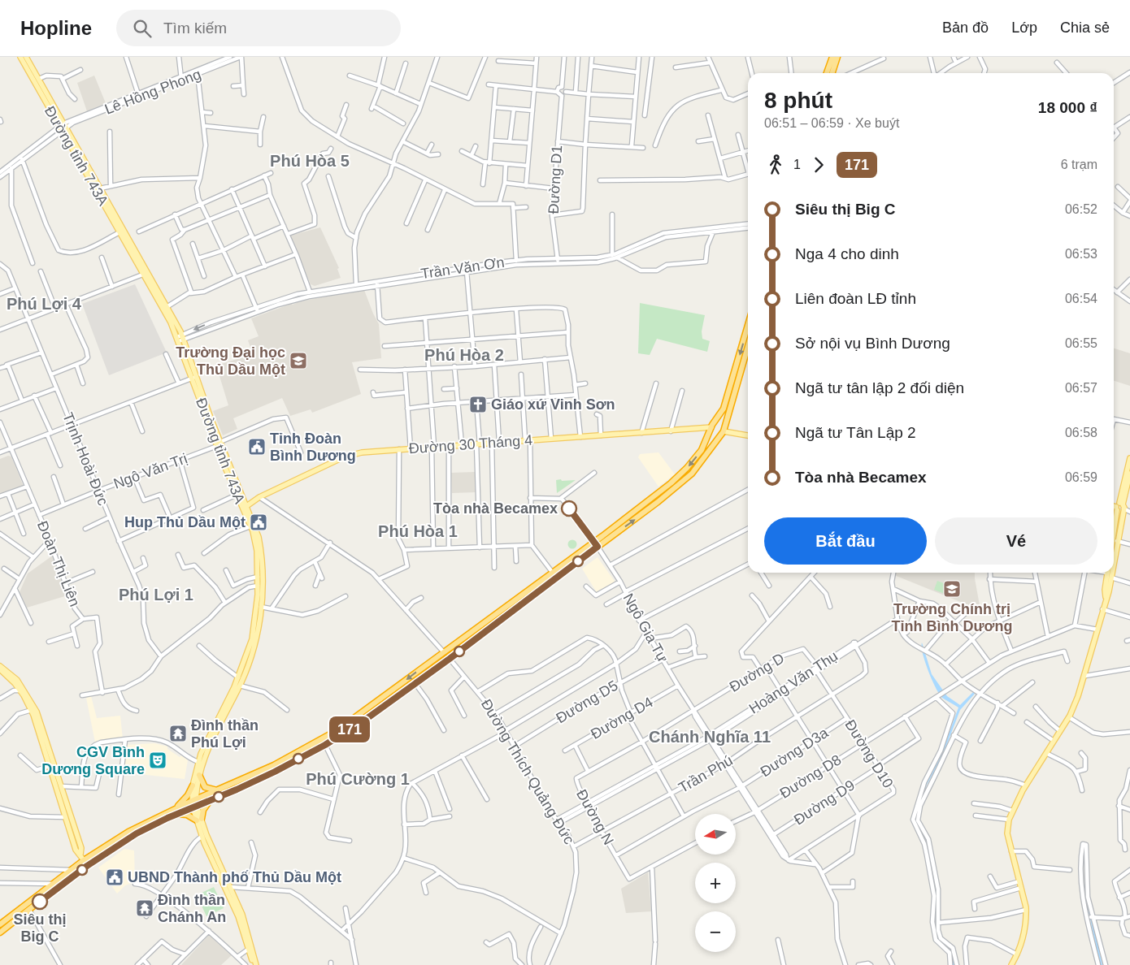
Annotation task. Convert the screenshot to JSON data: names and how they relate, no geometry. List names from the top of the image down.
{
  "streets": {
    "main road": ["Đường tỉnh 743A", "Đường 30 Tháng 4"],
    "street": [
      "Lê Hồng Phong",
      "Đường D1",
      "Trần Văn Ơn",
      "Trịnh Hoài Đức",
      "Ngô Văn Trị",
      "Đoàn Thị Liên",
      "Ngô Gia Tự",
      "Đường D",
      "Hoàng Văn Thụ",
      "Đường D5",
      "Đường D4",
      "Đường D3a",
      "Đường D10",
      "Đường Thích Quảng Đức",
      "Trần Phú",
      "Đường D8",
      "Đường D9",
      "Đường N"
    ]
  },
  "crossings": [
    ["Lê Hồng Phong", "Đường tỉnh 743A"],
    ["Đường tỉnh 743A", "Trần Văn Ơn"],
    ["Đường tỉnh 743A", "Đường 30 Tháng 4"],
    ["Đường tỉnh 743A", "Ngô Văn Trị"],
    ["Đường D1", "Trần Văn Ơn"],
    ["Trịnh Hoài Đức", "Ngô Văn Trị"],
    ["Ngô Văn Trị", "Đoàn Thị Liên"],
    ["Ngô Gia Tự", "Đường D"],
    ["Ngô Gia Tự", "Hoàng Văn Thụ"],
    ["Ngô Gia Tự", "Đường D5"],
    ["Ngô Gia Tự", "Đường D4"],
    ["Ngô Gia Tự", "Đường D3a"],
    ["Ngô Gia Tự", "Đường D10"],
    ["Ngô Gia Tự", "Trần Phú"],
    ["Ngô Gia Tự", "Đường D8"],
    ["Ngô Gia Tự", "Đường D9"],
    ["Ngô Gia Tự", "Đường N"],
    ["Đường D", "Hoàng Văn Thụ"],
    ["Đường D", "Đường N"],
    ["Hoàng Văn Thụ", "Đường D10"],
    ["Hoàng Văn Thụ", "Đường Thích Quảng Đức"],
    ["Hoàng Văn Thụ", "Trần Phú"],
    ["Hoàng Văn Thụ", "Đường N"],
    ["Đường D5", "Đường Thích Quảng Đức"],
    ["Đường D3a", "Đường D10"],
    ["Đường D3a", "Đường N"],
    ["Đường D10", "Trần Phú"],
    ["Đường D10", "Đường D8"],
    ["Đường D10", "Đường D9"],
    ["Đường Thích Quảng Đức", "Trần Phú"],
    ["Trần Phú", "Đường N"],
    ["Đường D8", "Đường D9"]
  ],
  "districts": [
    "Phú Hòa 5",
    "Phú Lợi 4",
    "Phú Hòa 2",
    "Phú Hòa 1",
    "Phú Lợi 1",
    "Chánh Nghĩa 11",
    "Phú Cường 1"
  ],
  "places": {
    "school or university": ["Trường Đại học Thủ Dầu Một", "Trường Chính trị Tỉnh Bình Dương"],
    "church": ["Giáo xứ Vinh Sơn"],
    "public building": ["Tỉnh Đoàn Bình Dương", "Hup Thủ Dầu Một", "UBND Thành phố Thủ Dầu Một"],
    "other": ["Tòa nhà Becamex", "Siêu thị Big C"],
    "temple": ["Đình thần Phú Lợi", "Đình thần Chánh An"],
    "theatre": ["CGV Bình Dương Square"]
  },
  "lines": ["bus line 171"],
  "north": "left",
  "page": {
    "header": "Hopline",
    "search": "Tìm kiếm",
    "nav": ["Bản đồ", "Lớp", "Chia sẻ"],
    "on_map": "171",
    "heading": ["8 phút", "06:51 – 06:59 · Xe buýt", "18 000 ₫"],
    "legs": ["1", "171", "6 trạm"],
    "list": [
      {
        "name": "Siêu thị Big C",
        "value": "06:52"
      },
      {
        "name": "Nga 4 cho dinh",
        "value": "06:53"
      },
      {
        "name": "Liên đoàn LĐ tỉnh",
        "value": "06:54"
      },
      {
        "name": "Sở nội vụ Bình Dương",
        "value": "06:55"
      },
      {
        "name": "Ngã tư tân lập 2 đối diện",
        "value": "06:57"
      },
      {
        "name": "Ngã tư Tân Lập 2",
        "value": "06:58"
      },
      {
        "name": "Tòa nhà Becamex",
        "value": "06:59"
      }
    ],
    "buttons": ["Bắt đầu", "Vé"],
    "map_buttons": ["+", "−"]
  }
}
